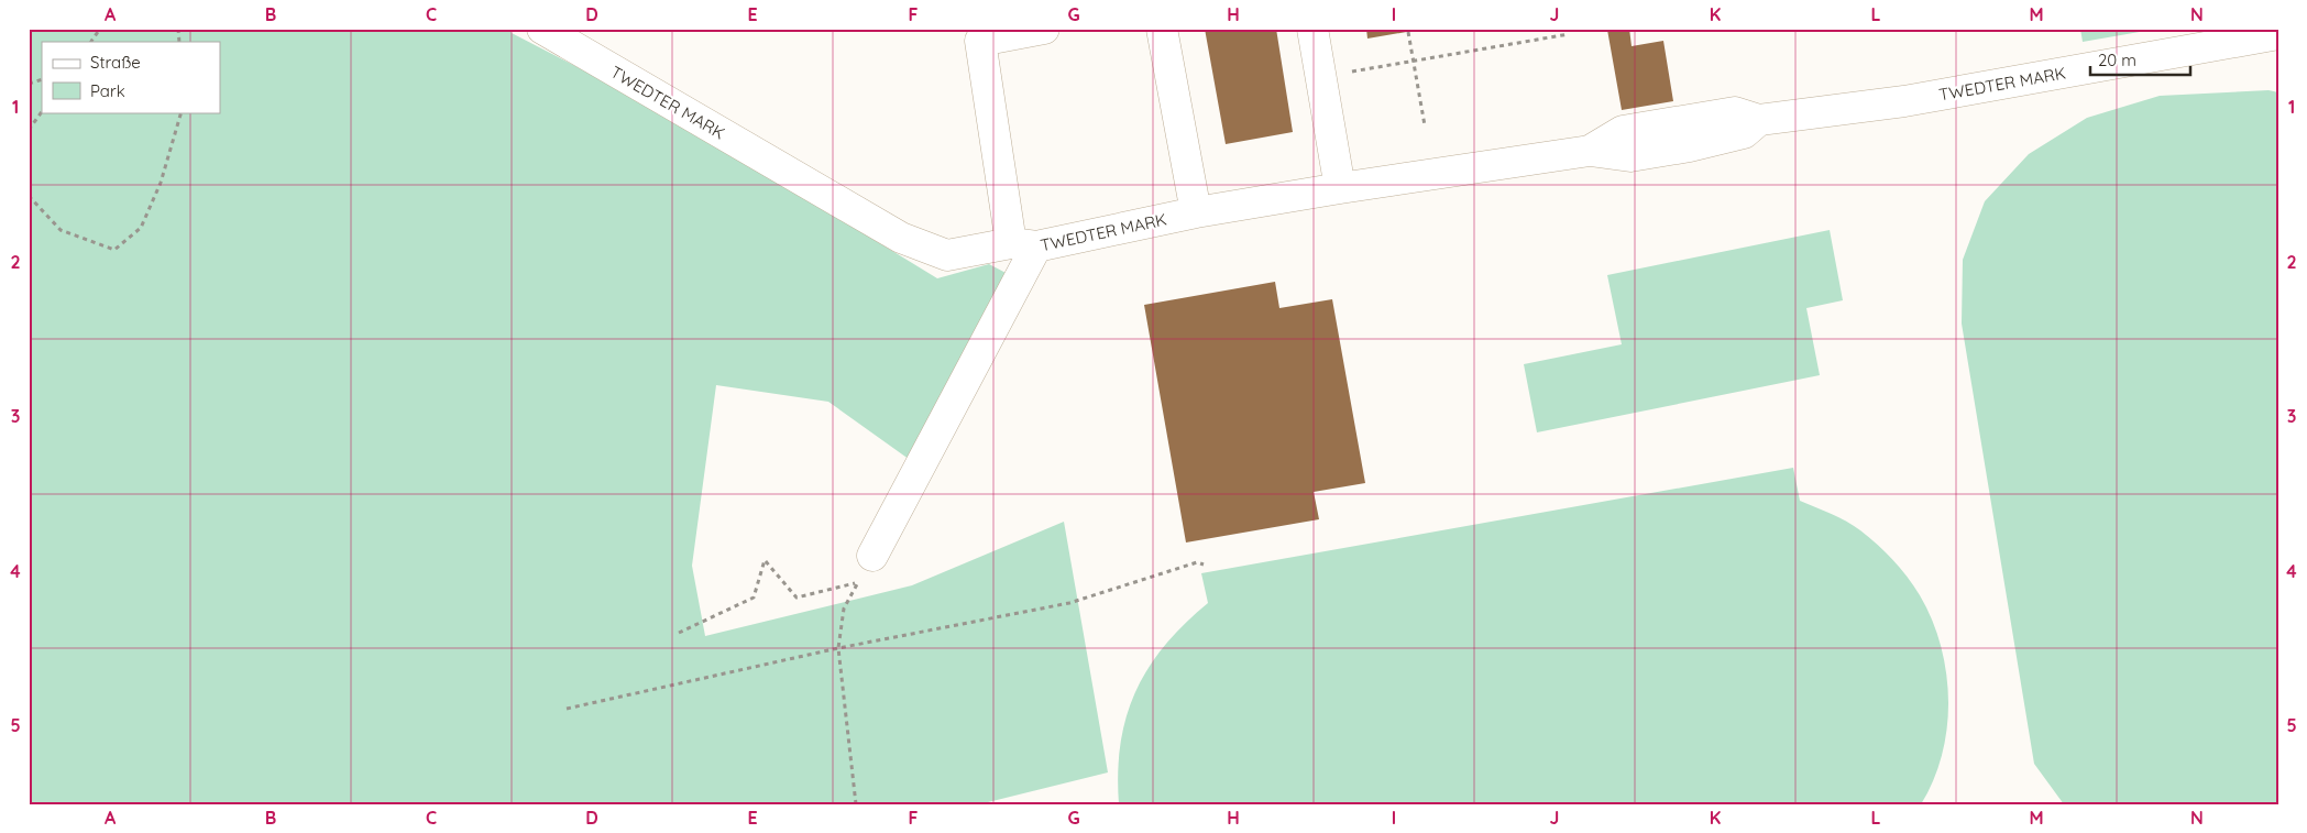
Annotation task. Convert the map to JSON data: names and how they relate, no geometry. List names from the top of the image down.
{
  "streets": {
    "street": ["TWEDTER MARK"]
  },
  "legend": ["Straße", "Park"],
  "scale_bar": "20 m",
  "grid": {
    "columns": [
      "A",
      "B",
      "C",
      "D",
      "E",
      "F",
      "G",
      "H",
      "I",
      "J",
      "K",
      "L",
      "M",
      "N"
    ],
    "rows": [
      "1",
      "2",
      "3",
      "4",
      "5"
    ]
  }
}
